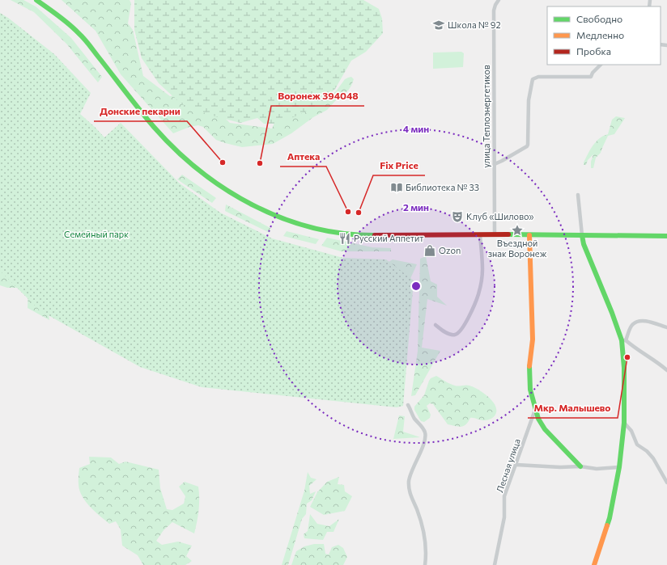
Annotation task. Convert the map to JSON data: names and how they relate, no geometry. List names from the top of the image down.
{
  "streets": {
    "street": ["улица Теплоэнергетиков", "Лесная улица"]
  },
  "parks": ["Семейный парк"],
  "places": {
    "school or university": ["Школа № 92"],
    "other": [
      "Донские пекарни",
      "Воронеж 394048",
      "Аптека",
      "Fix Price",
      "Мкр. Малышево"
    ],
    "library": ["Библиотека № 33"],
    "theatre": ["Клуб «Шилово»"],
    "place": ["Въездной знак Воронеж"],
    "restaurant": ["Русский Аппетит"],
    "shop": ["Ozon"]
  },
  "legend": ["Свободно", "Медленно", "Пробка"],
  "rings": ["4 мин", "2 мин"]
}
